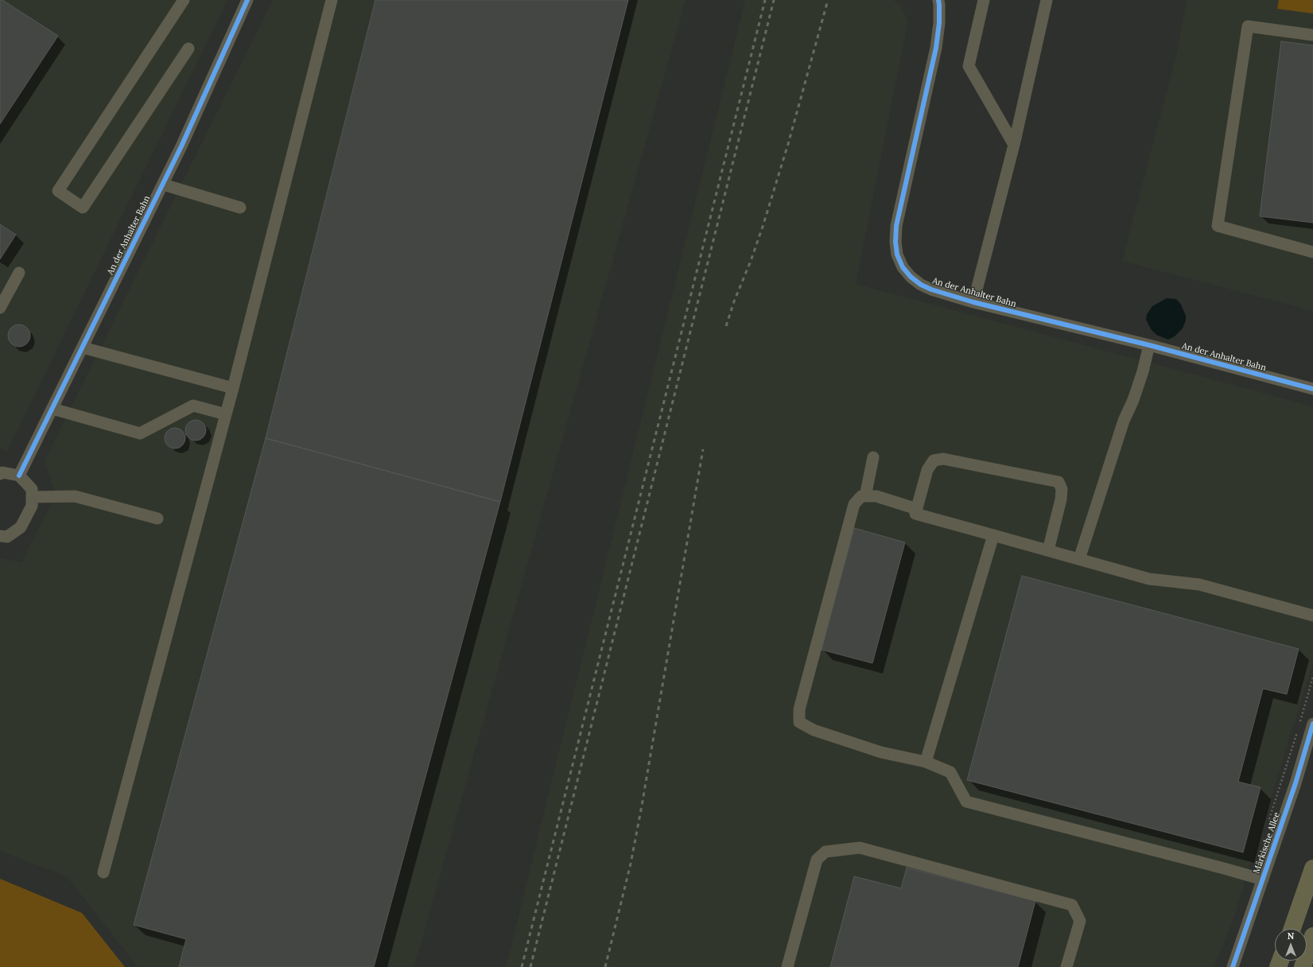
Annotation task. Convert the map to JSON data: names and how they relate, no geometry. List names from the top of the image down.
{
  "streets": {
    "street": ["An der Anhalter Bahn", "Märkische Allee"]
  },
  "north": "top"
}
